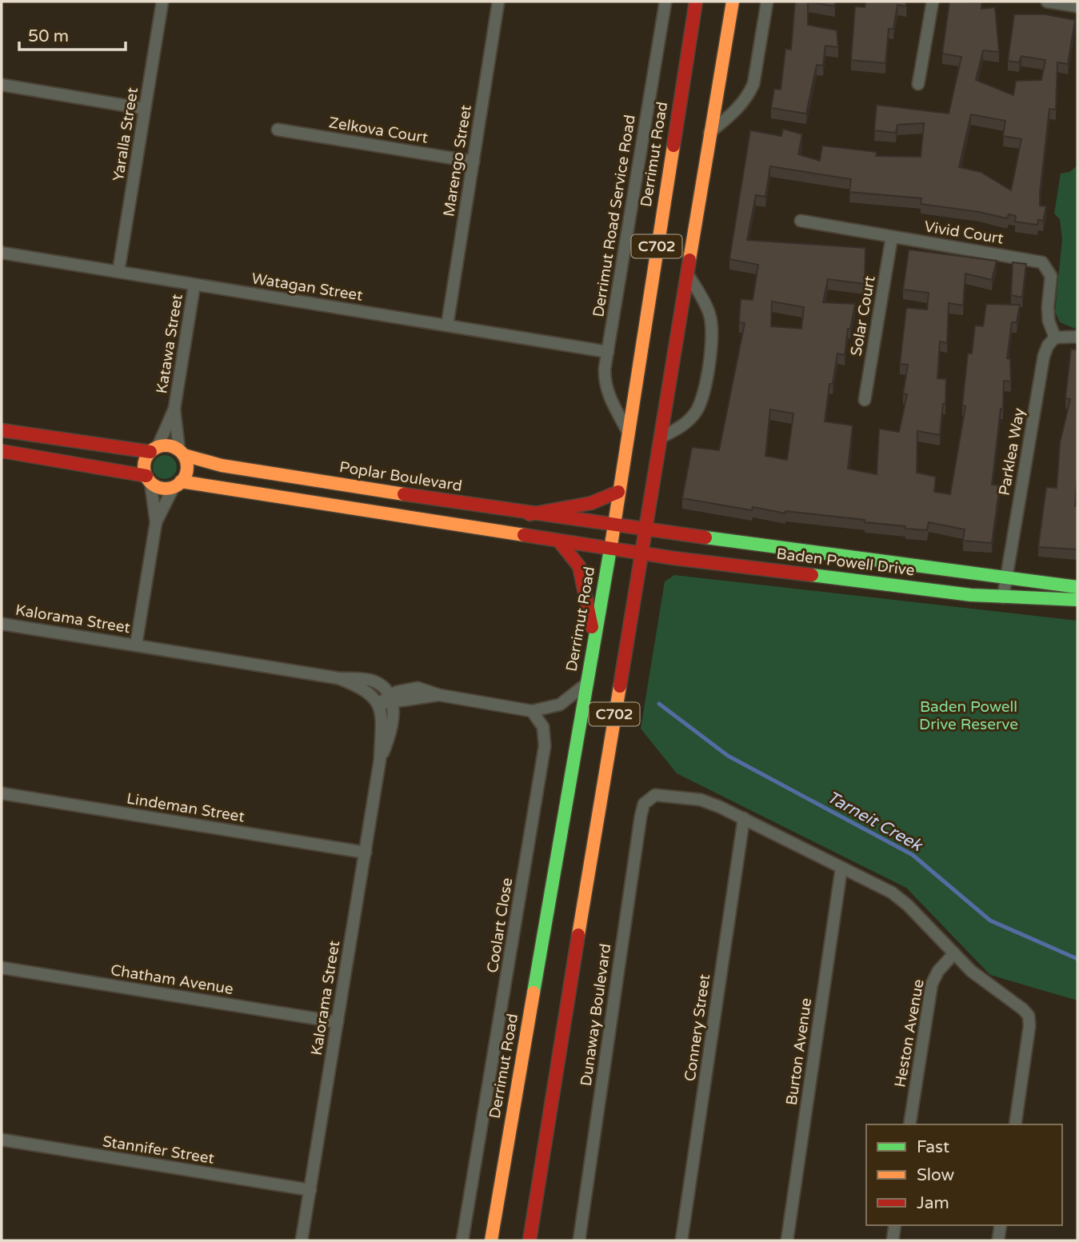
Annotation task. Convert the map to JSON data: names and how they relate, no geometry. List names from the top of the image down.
{
  "streets": {
    "main road": [
      "Derrimut Road",
      "C702",
      "Poplar Boulevard",
      "Baden Powell Drive"
    ],
    "street": [
      "Zelkova Court",
      "Yaralla Street",
      "Marengo Street",
      "Derrimut Road Service Road",
      "Vivid Court",
      "Watagan Street",
      "Solar Court",
      "Katawa Street",
      "Parklea Way",
      "Kalorama Street",
      "Lindeman Street",
      "Coolart Close",
      "Chatham Avenue",
      "Dunaway Boulevard",
      "Connery Street",
      "Heston Avenue",
      "Burton Avenue",
      "Stannifer Street"
    ]
  },
  "crossings": [
    ["Zelkova Court", "Marengo Street"],
    ["Yaralla Street", "Watagan Street"],
    ["Derrimut Road", "Derrimut Road Service Road"],
    ["Derrimut Road", "Poplar Boulevard"],
    ["Derrimut Road", "Baden Powell Drive"],
    ["Marengo Street", "Watagan Street"],
    ["Derrimut Road Service Road", "Watagan Street"],
    ["Vivid Court", "Solar Court"],
    ["Vivid Court", "Parklea Way"],
    ["C702", "Baden Powell Drive"],
    ["Watagan Street", "Katawa Street"],
    ["Katawa Street", "Poplar Boulevard"],
    ["Parklea Way", "Baden Powell Drive"],
    ["Poplar Boulevard", "Baden Powell Drive"],
    ["Kalorama Street", "Lindeman Street"],
    ["Kalorama Street", "Chatham Avenue"],
    ["Kalorama Street", "Stannifer Street"],
    ["Dunaway Boulevard", "Connery Street"]
  ],
  "water": ["Tarneit Creek"],
  "parks": ["Baden Powell Drive Reserve"],
  "legend": ["Fast", "Slow", "Jam"],
  "scale_bar": "50 m"
}
